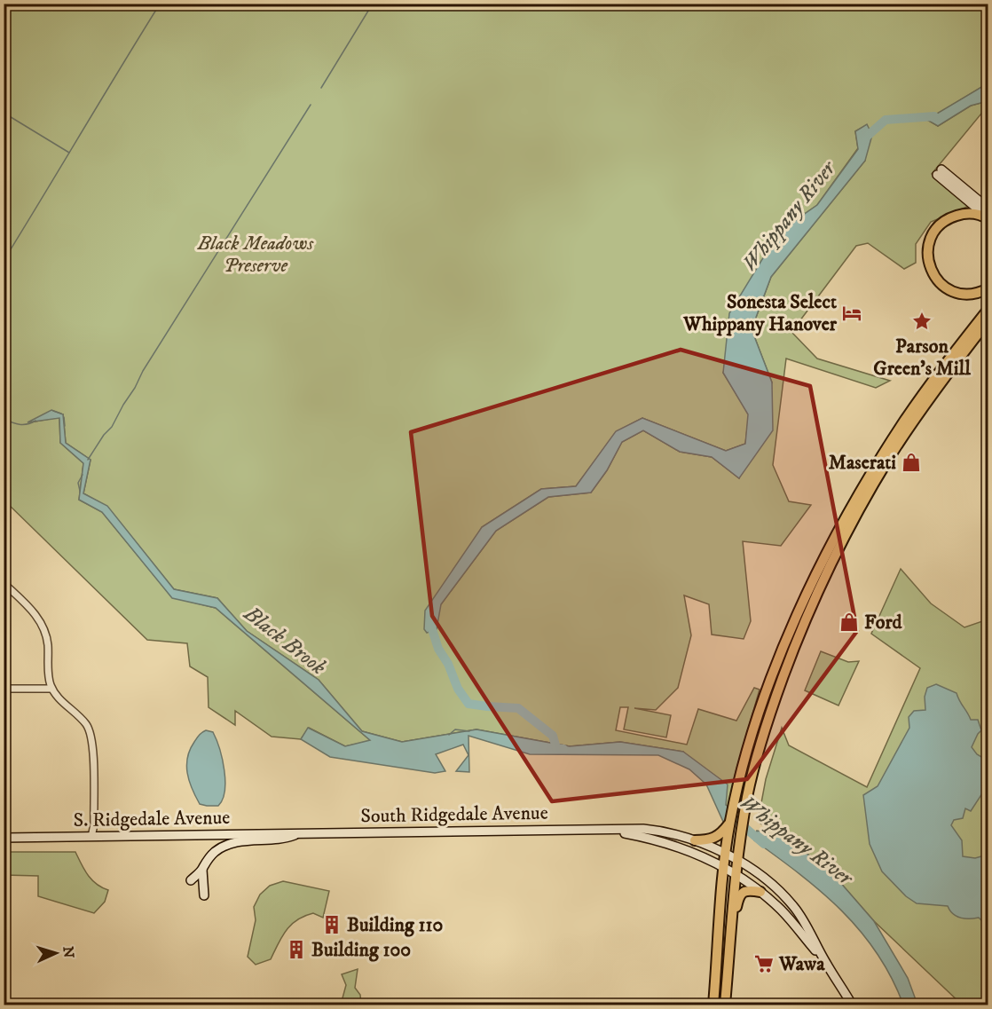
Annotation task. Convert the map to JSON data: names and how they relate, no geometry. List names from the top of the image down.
{
  "streets": {
    "main road": ["South Ridgedale Avenue", "S. Ridgedale Avenue"]
  },
  "crossings": [
    ["South Ridgedale Avenue", "S. Ridgedale Avenue"]
  ],
  "water": ["Whippany River", "Black Brook"],
  "parks": ["Black Meadows Preserve"],
  "places": {
    "hotel": ["Sonesta Select Whippany Hanover"],
    "place": ["Parson Green's Mill"],
    "shop": ["Maserati", "Ford"],
    "building": ["Building 110", "Building 100"],
    "supermarket": ["Wawa"]
  },
  "north": "right"
}
